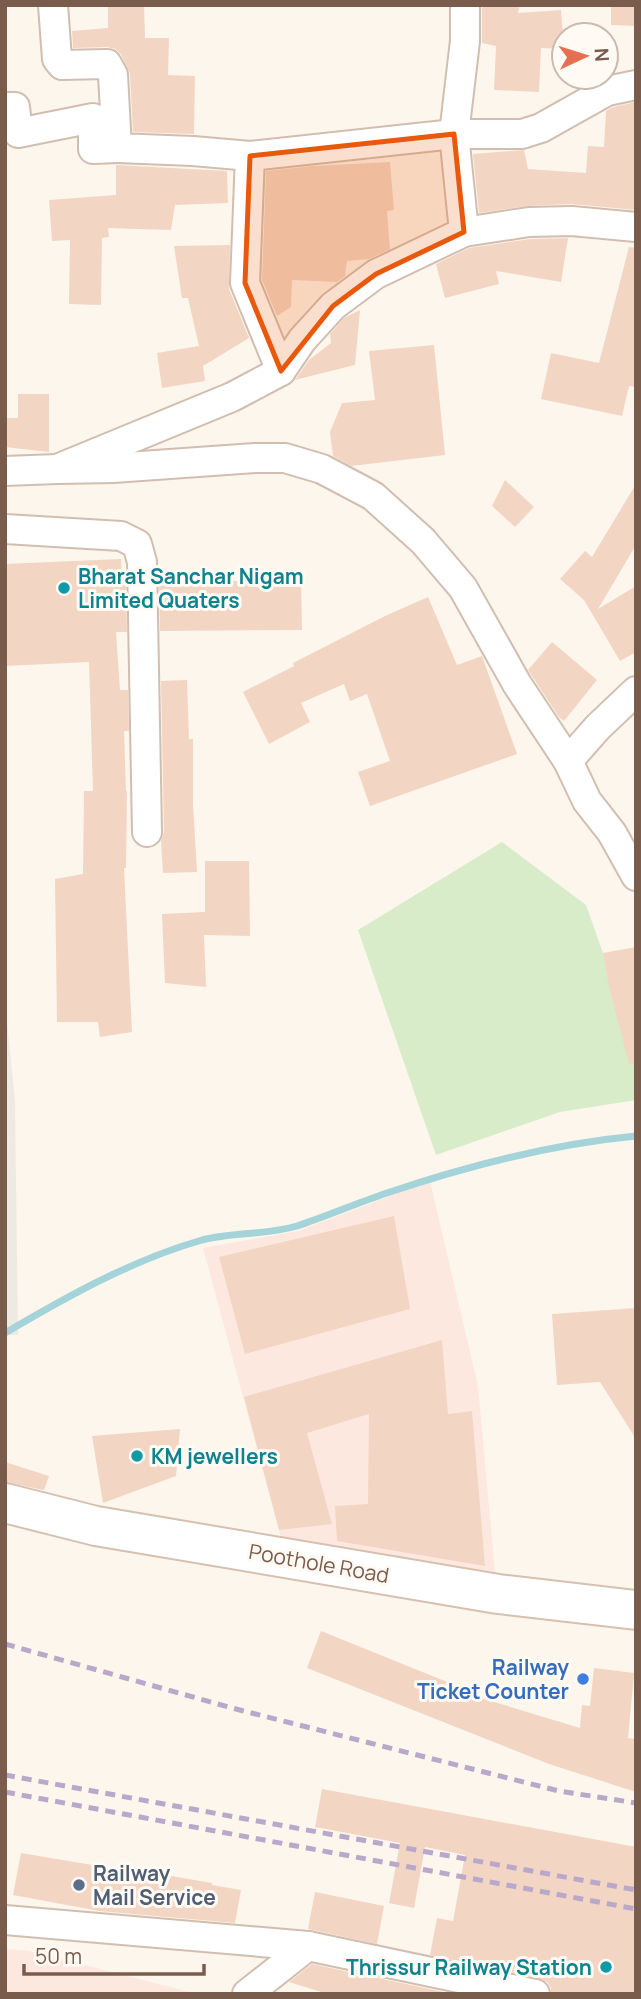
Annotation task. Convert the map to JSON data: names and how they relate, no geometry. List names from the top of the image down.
{
  "streets": {
    "street": ["Poothole Road"]
  },
  "places": [
    "Bharat Sanchar Nigam Limited Quaters",
    "KM jewellers",
    "Railway Ticket Counter",
    "Railway Mail Service",
    "Thrissur Railway Station"
  ],
  "scale_bar": "50 m",
  "north": "right"
}
